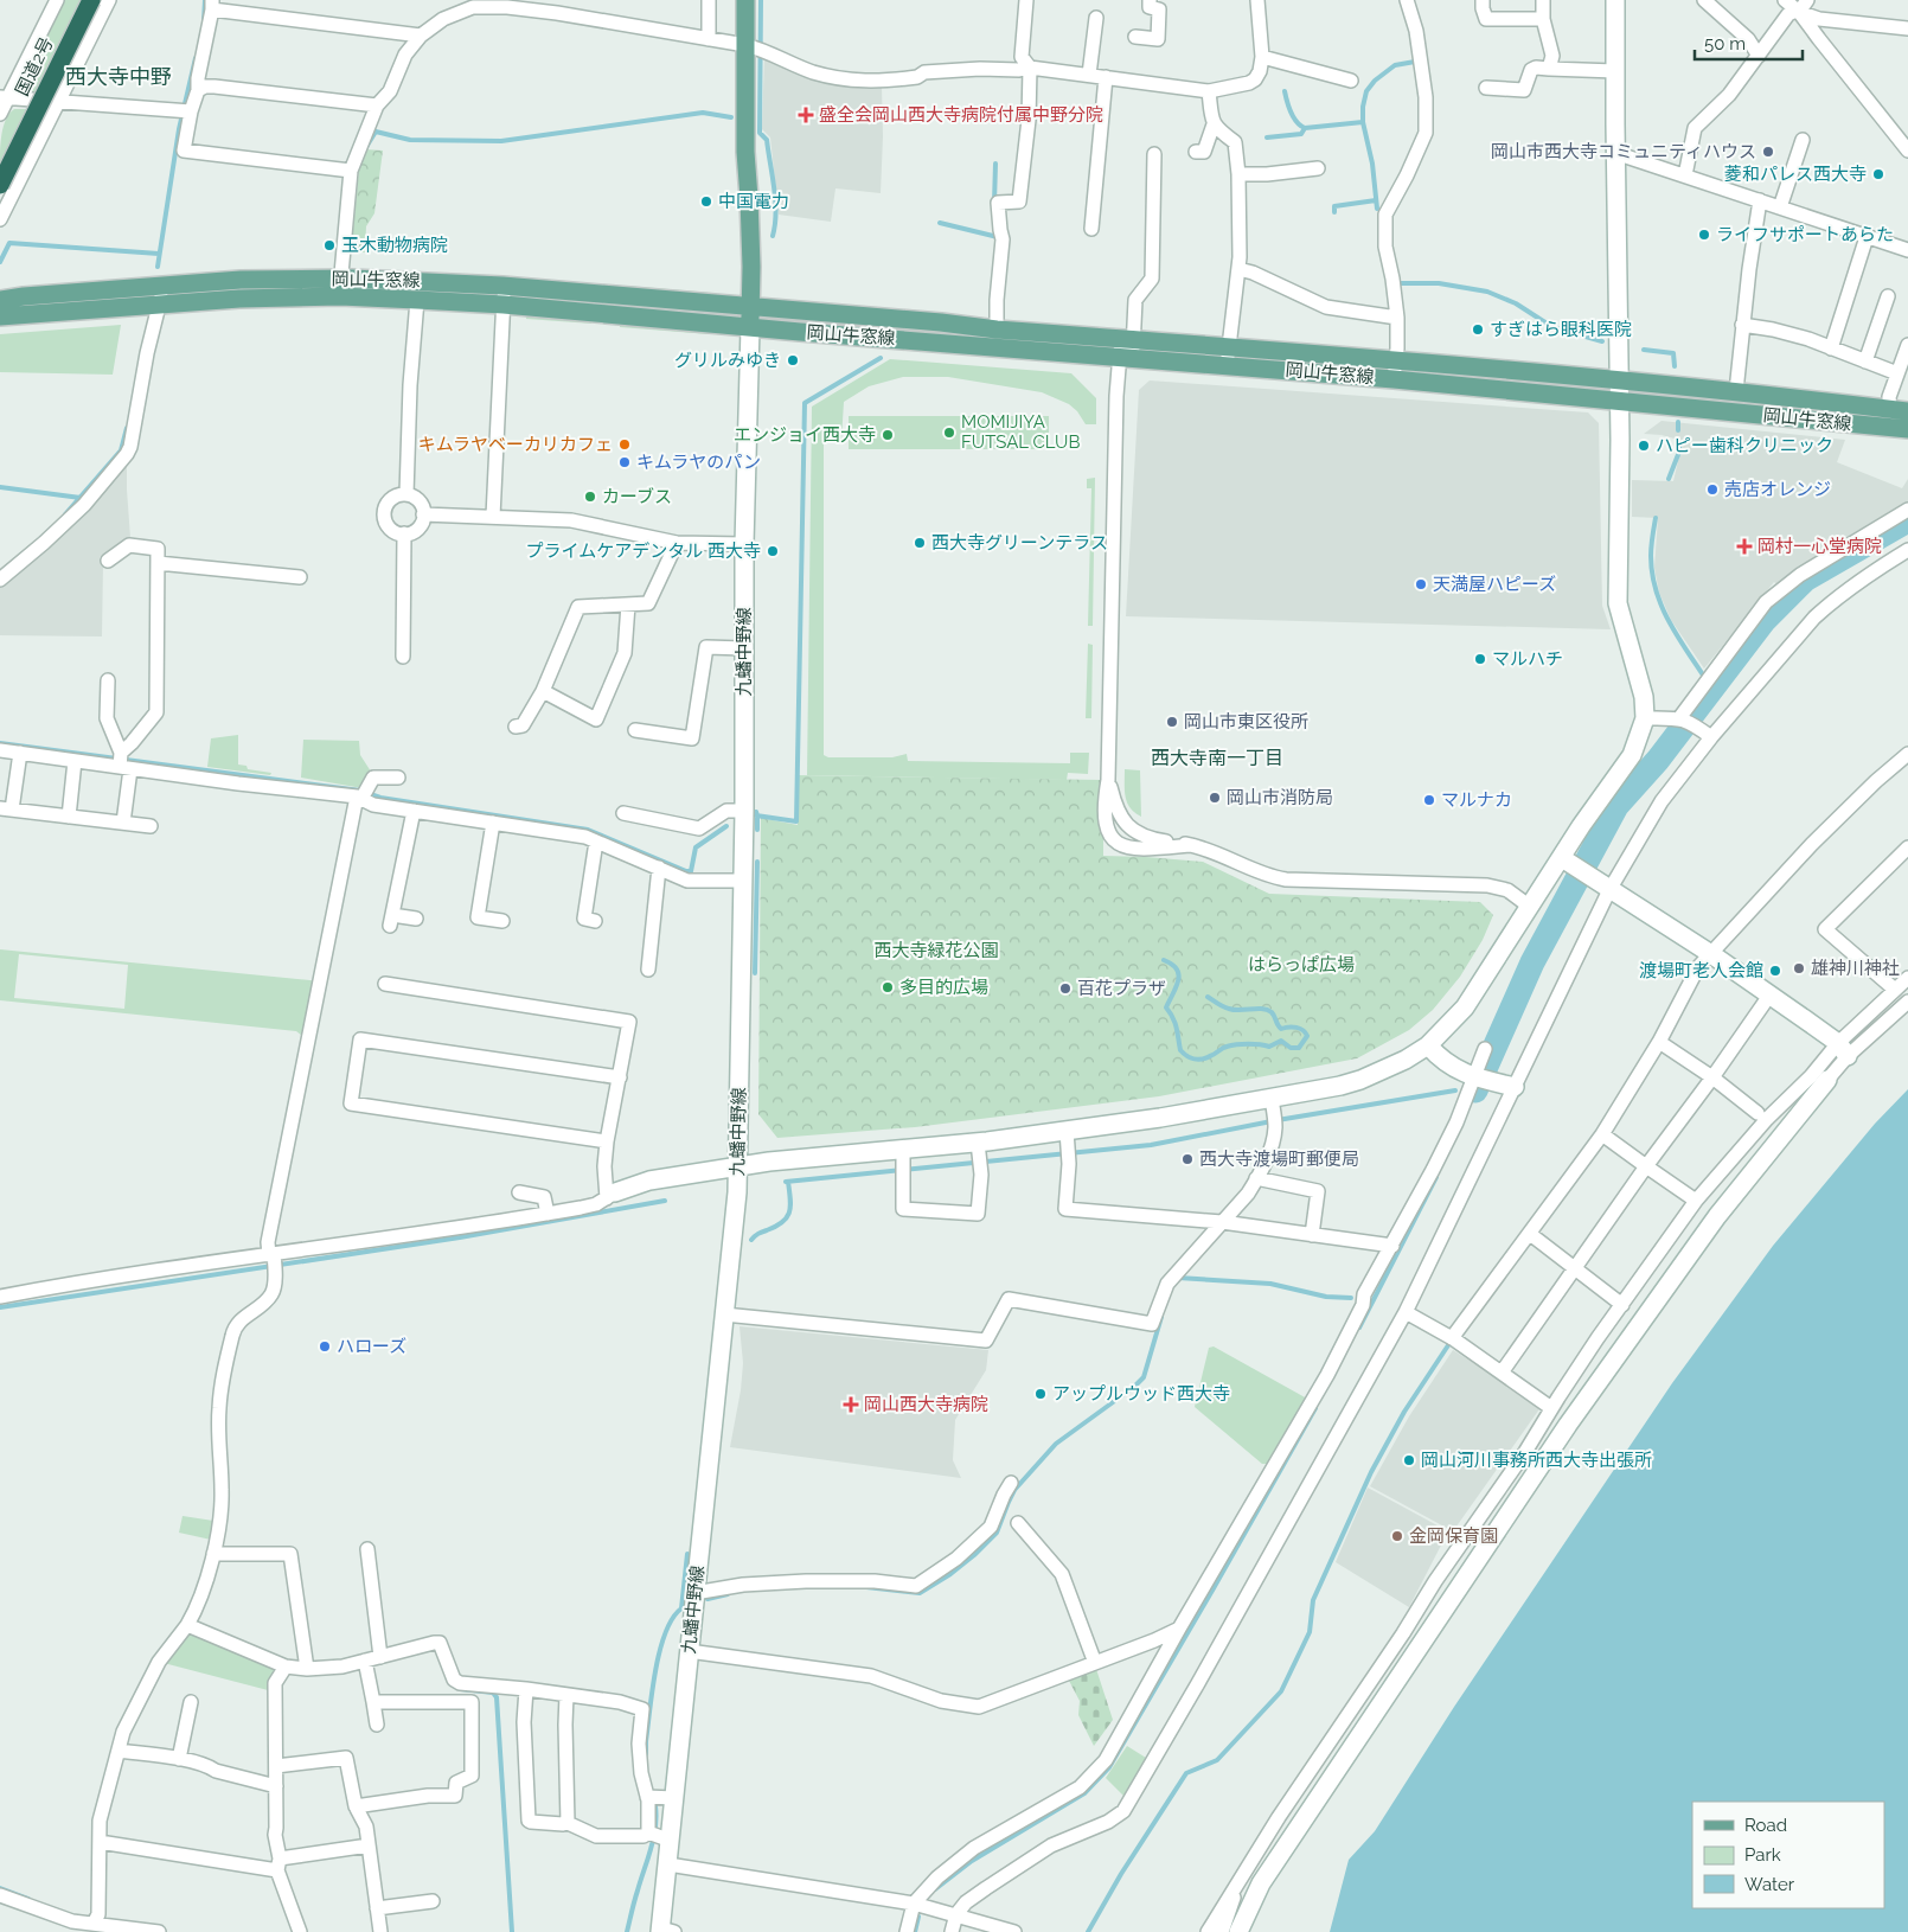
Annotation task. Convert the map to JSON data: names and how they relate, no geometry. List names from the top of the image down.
{
  "streets": {
    "highway": ["国道2号"],
    "main road": ["岡山牛窓線"],
    "street": ["九蟠中野線"]
  },
  "crossings": [
    ["岡山牛窓線", "九蟠中野線"]
  ],
  "districts": ["西大寺中野", "西大寺南一丁目"],
  "parks": ["西大寺緑花公園", "はらっぱ広場"],
  "places": {
    "health": ["盛全会岡山西大寺病院付属中野分院", "岡村一心堂病院", "岡山西大寺病院"],
    "other": [
      "岡山市西大寺コミュニティハウス",
      "菱和パレス西大寺",
      "中国電力",
      "ライフサポートあらた",
      "玉木動物病院",
      "すぎはら眼科医院",
      "グリルみゆき",
      "MOMIJIYA FUTSAL CLUB",
      "エンジョイ西大寺",
      "キムラヤベーカリカフェ",
      "ハピー歯科クリニック",
      "キムラヤのパン",
      "売店オレンジ",
      "カーブス",
      "西大寺グリーンテラス",
      "プライムケアデンタル 西大寺",
      "天満屋ハピーズ",
      "マルハチ",
      "岡山市東区役所",
      "岡山市消防局",
      "マルナカ",
      "雄神川神社",
      "渡場町老人会館",
      "多目的広場",
      "百花プラザ",
      "西大寺渡場町郵便局",
      "ハローズ",
      "アップルウッド西大寺",
      "岡山河川事務所西大寺出張所",
      "金岡保育園"
    ]
  },
  "legend": ["Road", "Park", "Water"],
  "scale_bar": "50 m"
}
